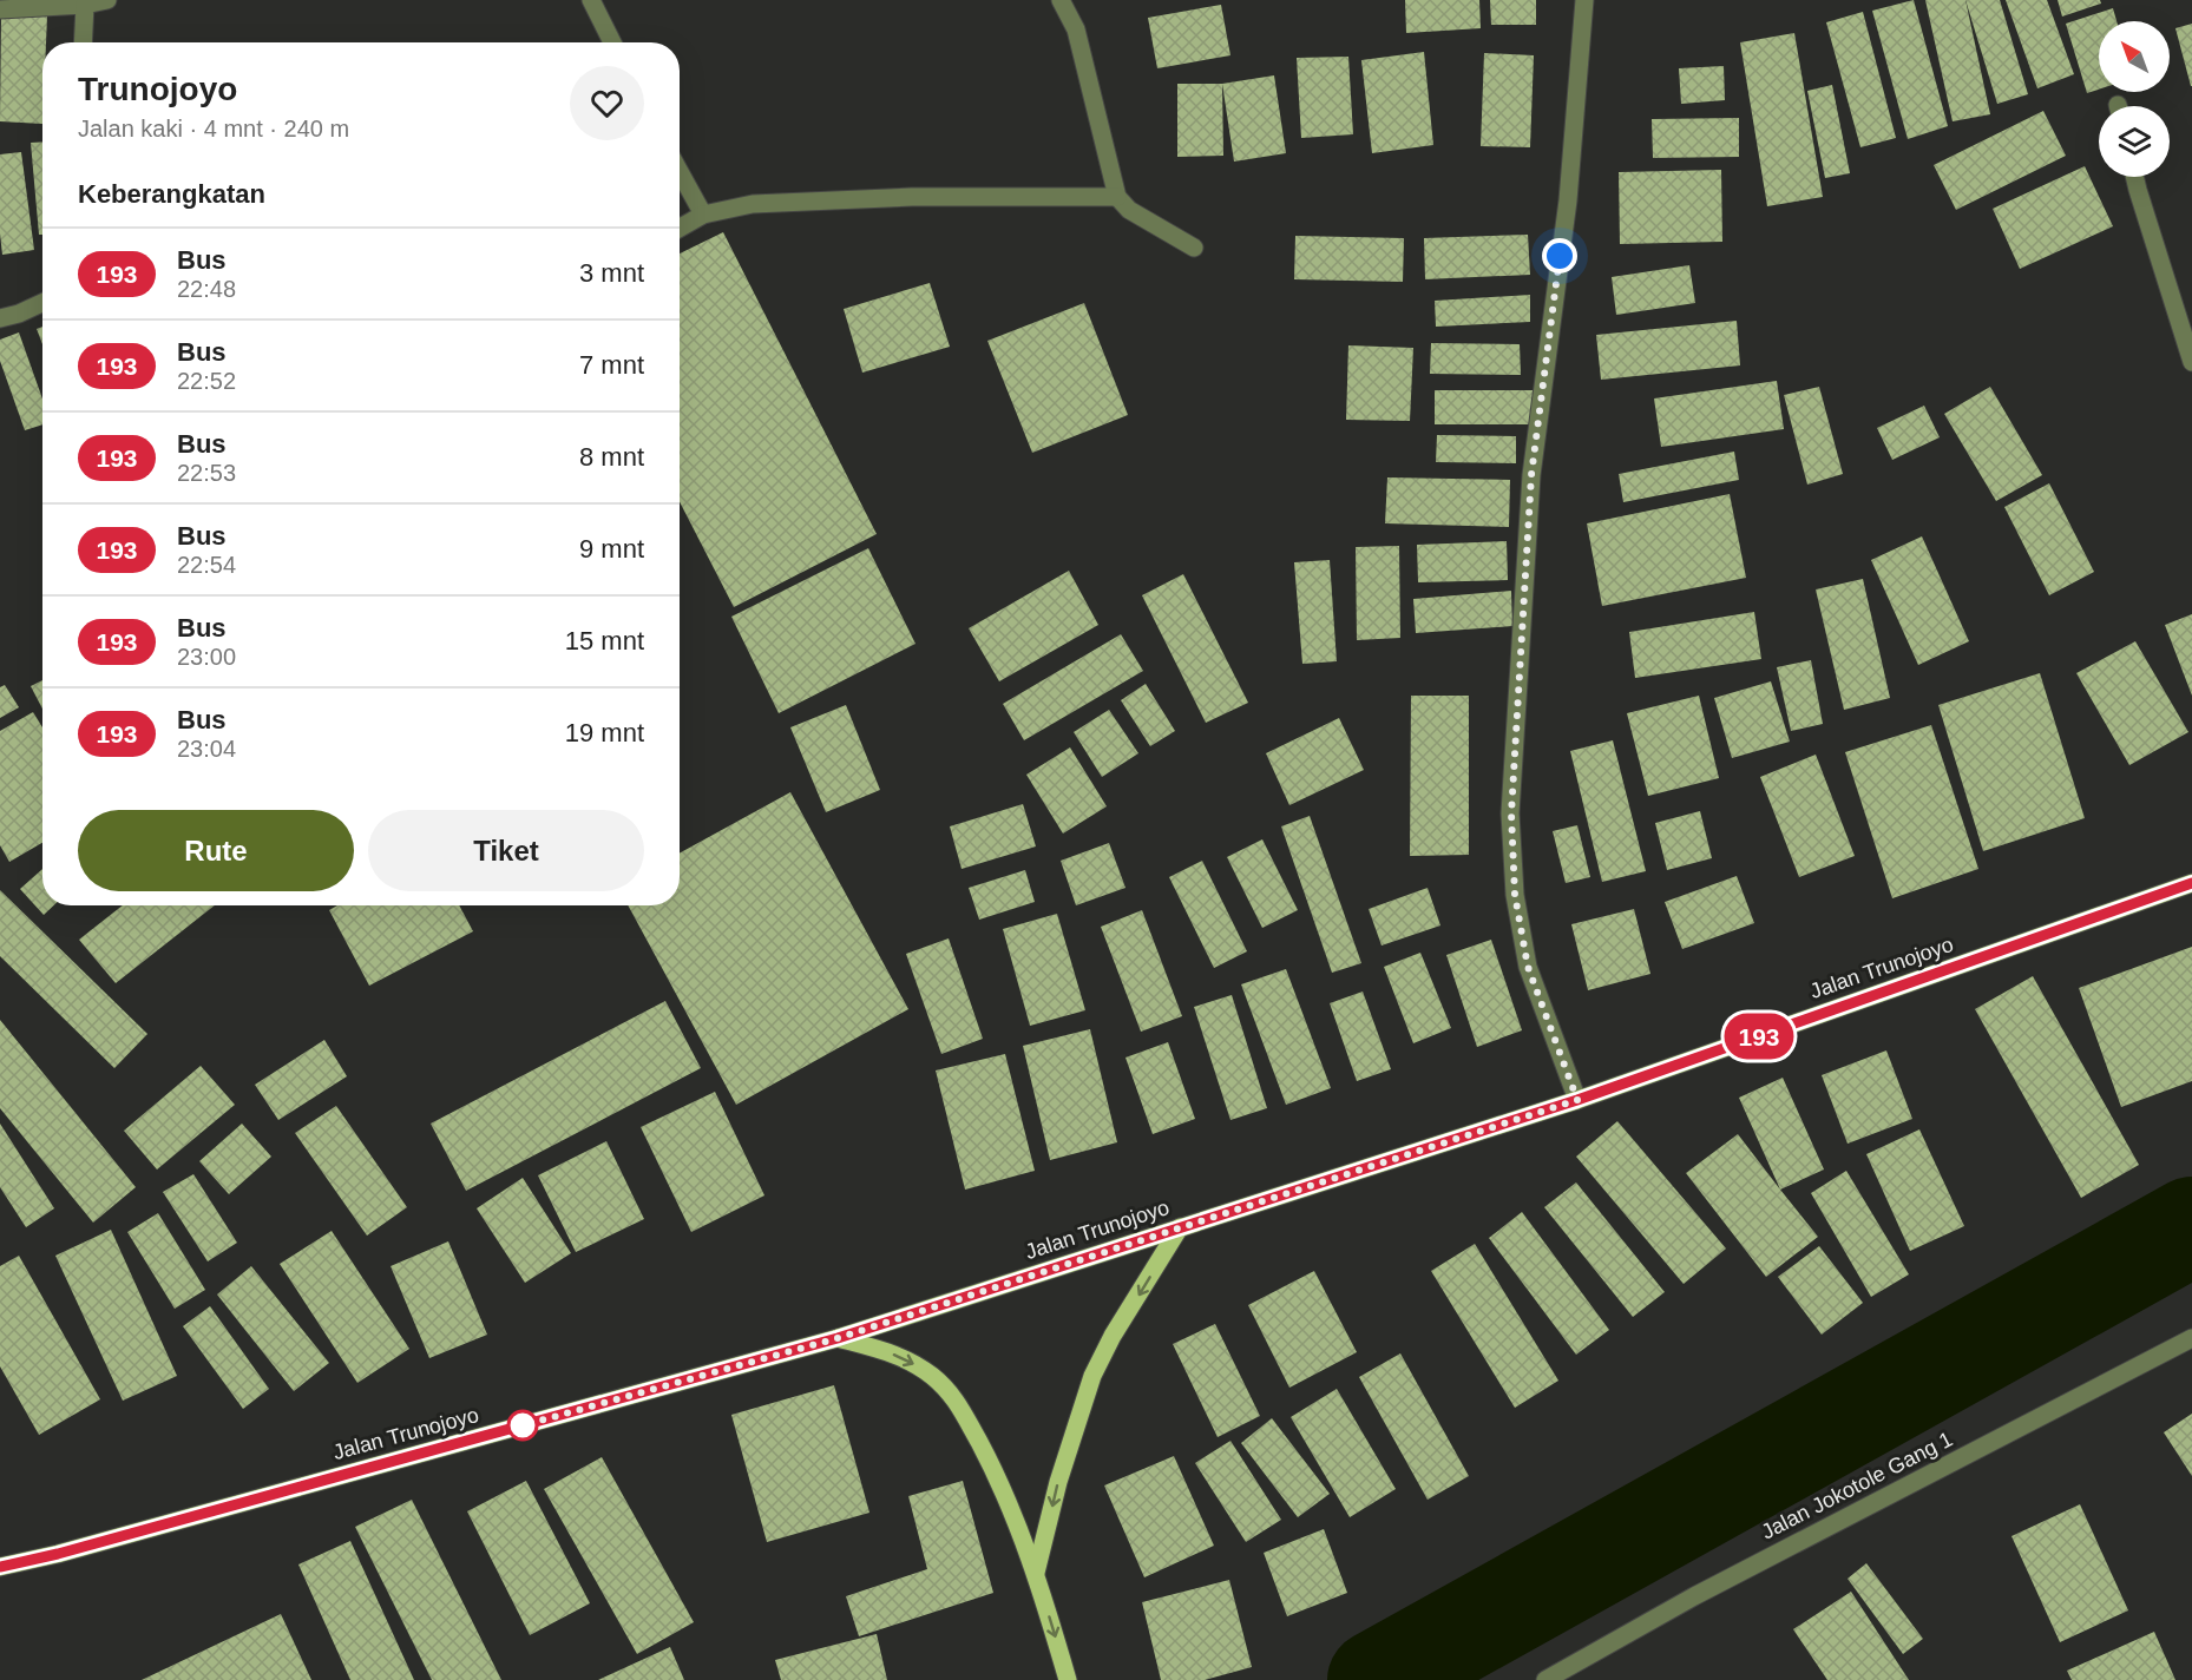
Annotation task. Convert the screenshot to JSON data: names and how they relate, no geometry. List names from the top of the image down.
{
  "streets": {
    "main road": ["Jalan Trunojoyo"],
    "street": ["Jalan Jokotole Gang 1"]
  },
  "lines": ["bus line 193"],
  "north": "top left",
  "page": {
    "on_map": "193",
    "heading": [
      ["Trunojoyo", "Jalan kaki · 4 mnt · 240 m"],
      "Keberangkatan"
    ],
    "list": [
      {
        "mark": "193",
        "name": "Bus",
        "note": "22:48",
        "value": "3 mnt"
      },
      {
        "mark": "193",
        "name": "Bus",
        "note": "22:52",
        "value": "7 mnt"
      },
      {
        "mark": "193",
        "name": "Bus",
        "note": "22:53",
        "value": "8 mnt"
      },
      {
        "mark": "193",
        "name": "Bus",
        "note": "22:54",
        "value": "9 mnt"
      },
      {
        "mark": "193",
        "name": "Bus",
        "note": "23:00",
        "value": "15 mnt"
      },
      {
        "mark": "193",
        "name": "Bus",
        "note": "23:04",
        "value": "19 mnt"
      }
    ],
    "buttons": ["Rute", "Tiket"]
  }
}
